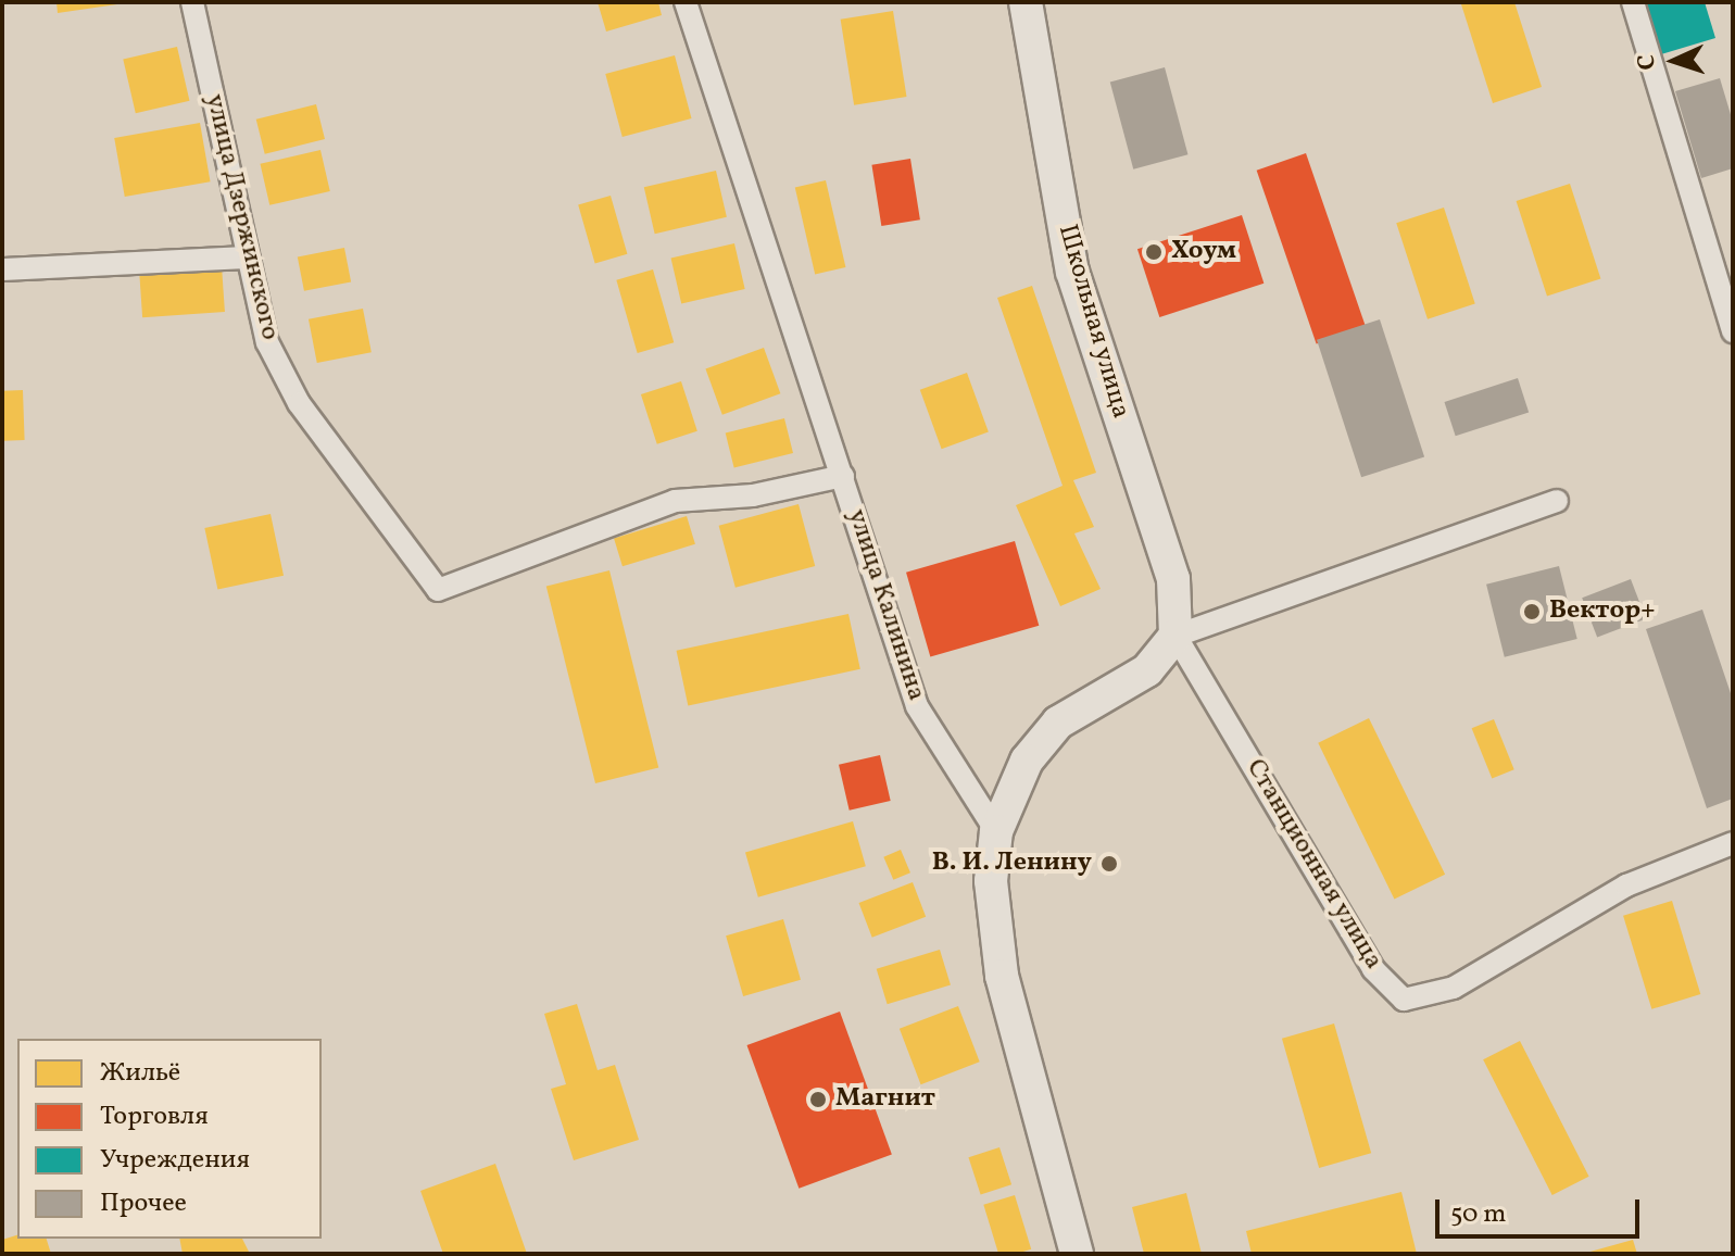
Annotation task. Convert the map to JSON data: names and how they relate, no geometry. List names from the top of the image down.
{
  "streets": {
    "main road": ["Школьная улица"],
    "street": ["улица Дзержинского", "улица Калинина", "Станционная улица"]
  },
  "crossings": [
    ["улица Дзержинского", "улица Калинина"],
    ["Школьная улица", "Станционная улица"]
  ],
  "places": [
    "Хоум",
    "Вектор+",
    "В. И. Ленину",
    "Магнит"
  ],
  "legend": [
    "Жильё",
    "Торговля",
    "Учреждения",
    "Прочее"
  ],
  "scale_bar": "50 m",
  "north": "left"
}
